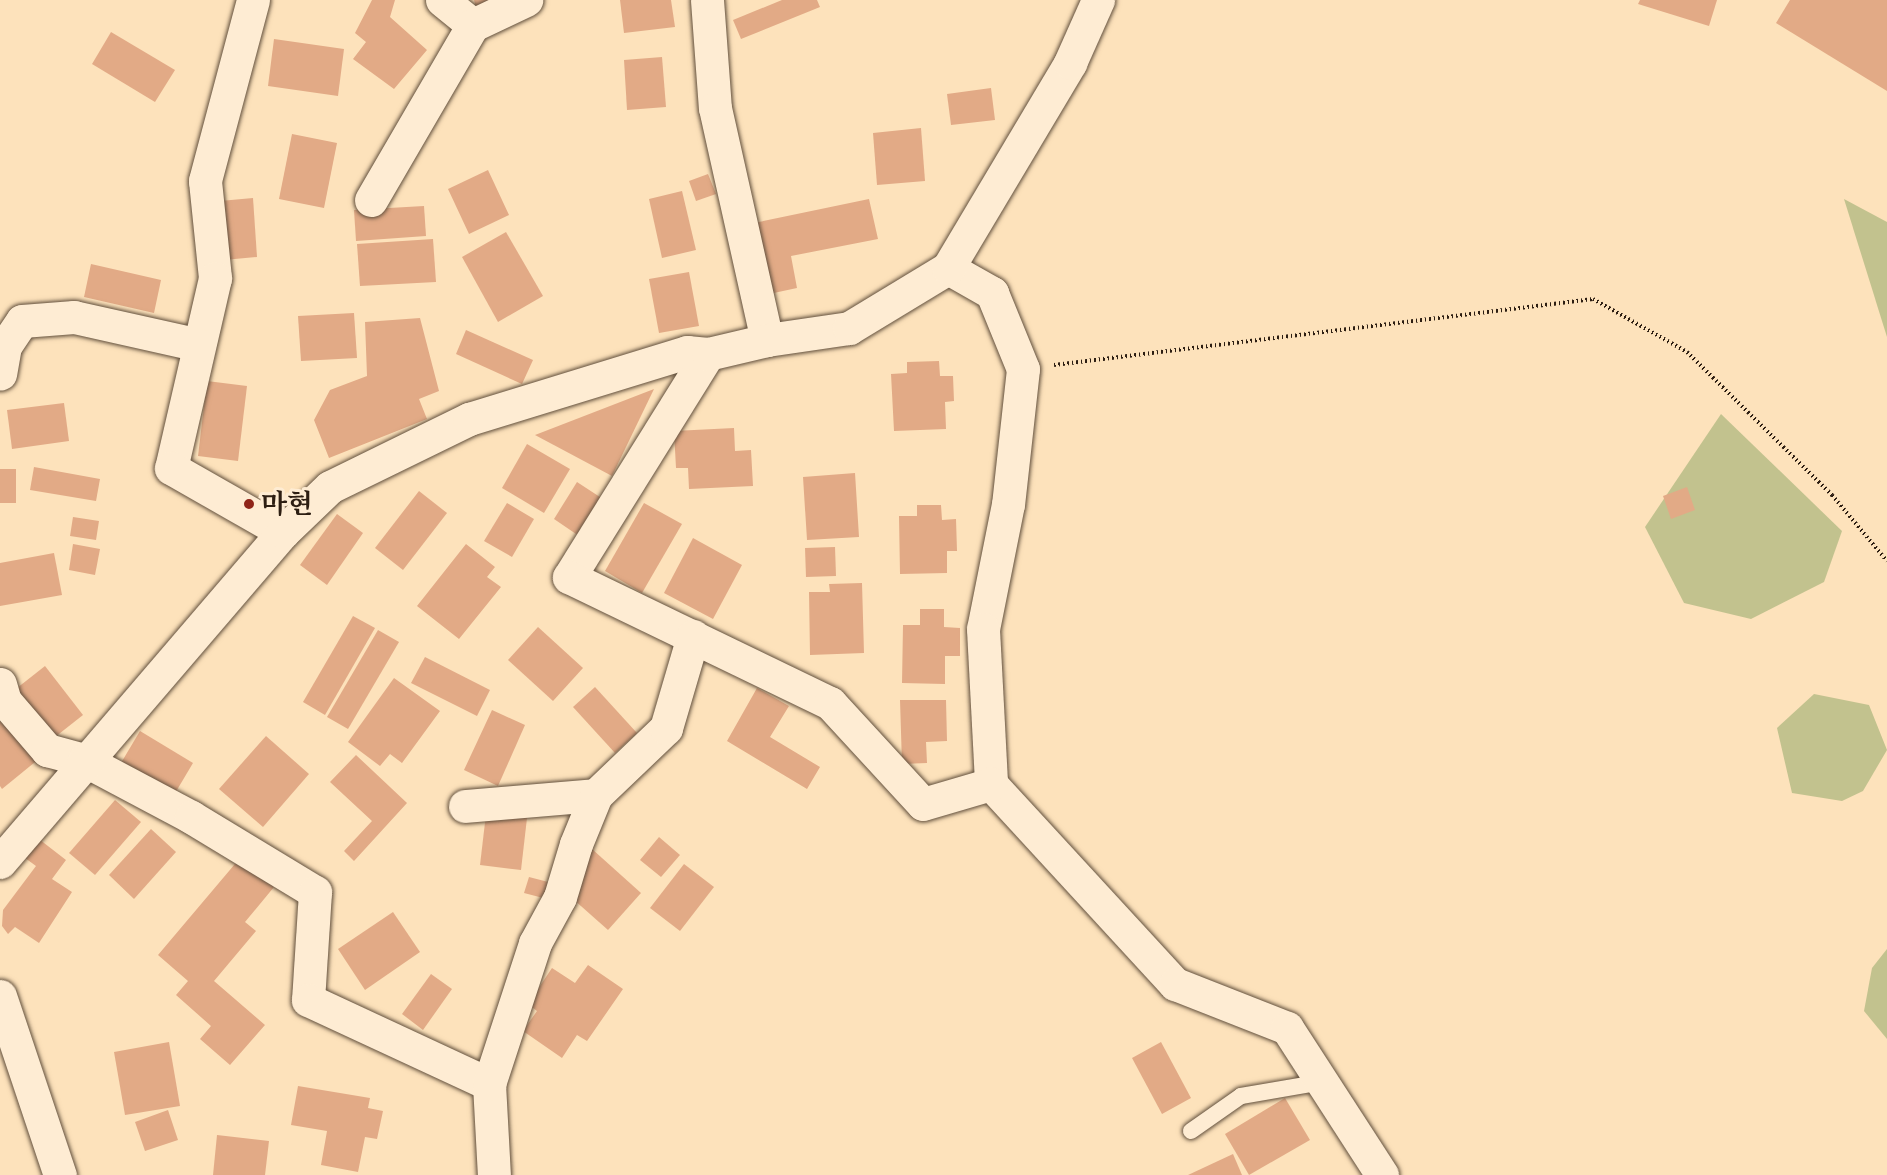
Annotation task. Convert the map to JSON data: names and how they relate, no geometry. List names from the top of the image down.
{
  "places": ["마현"]
}
